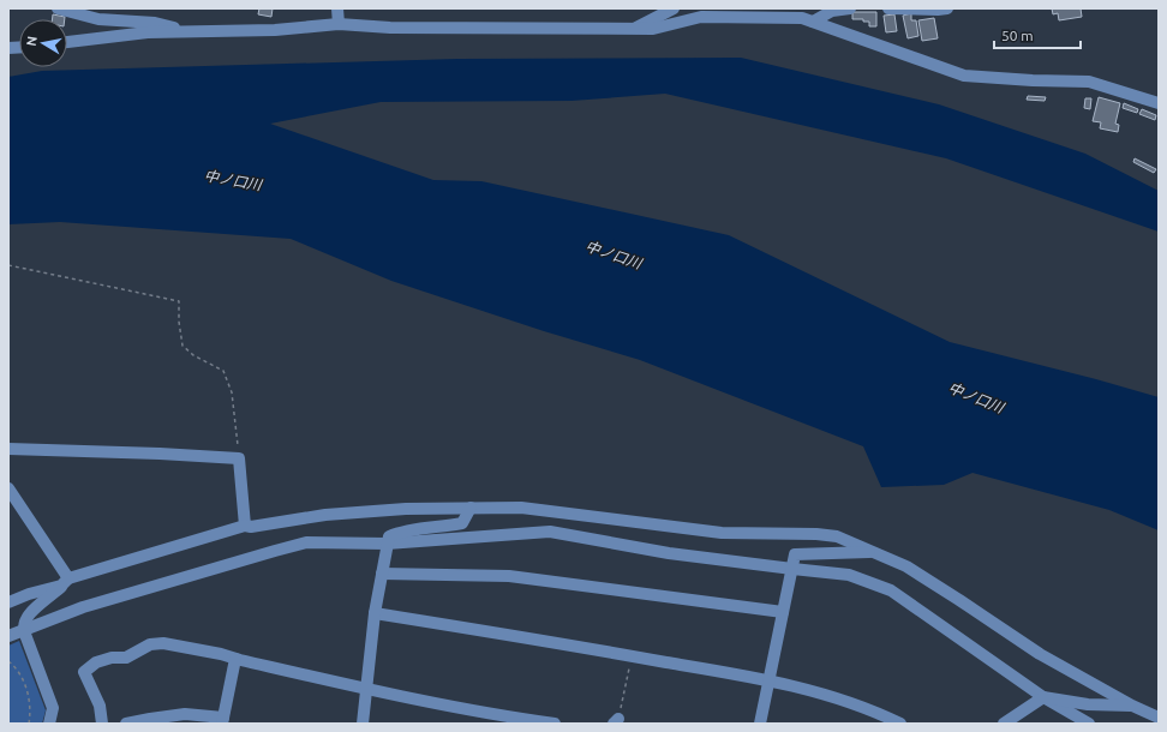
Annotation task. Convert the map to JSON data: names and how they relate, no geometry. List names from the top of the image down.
{
  "water": ["中ノ口川"],
  "scale_bar": "50 m",
  "north": "left"
}
